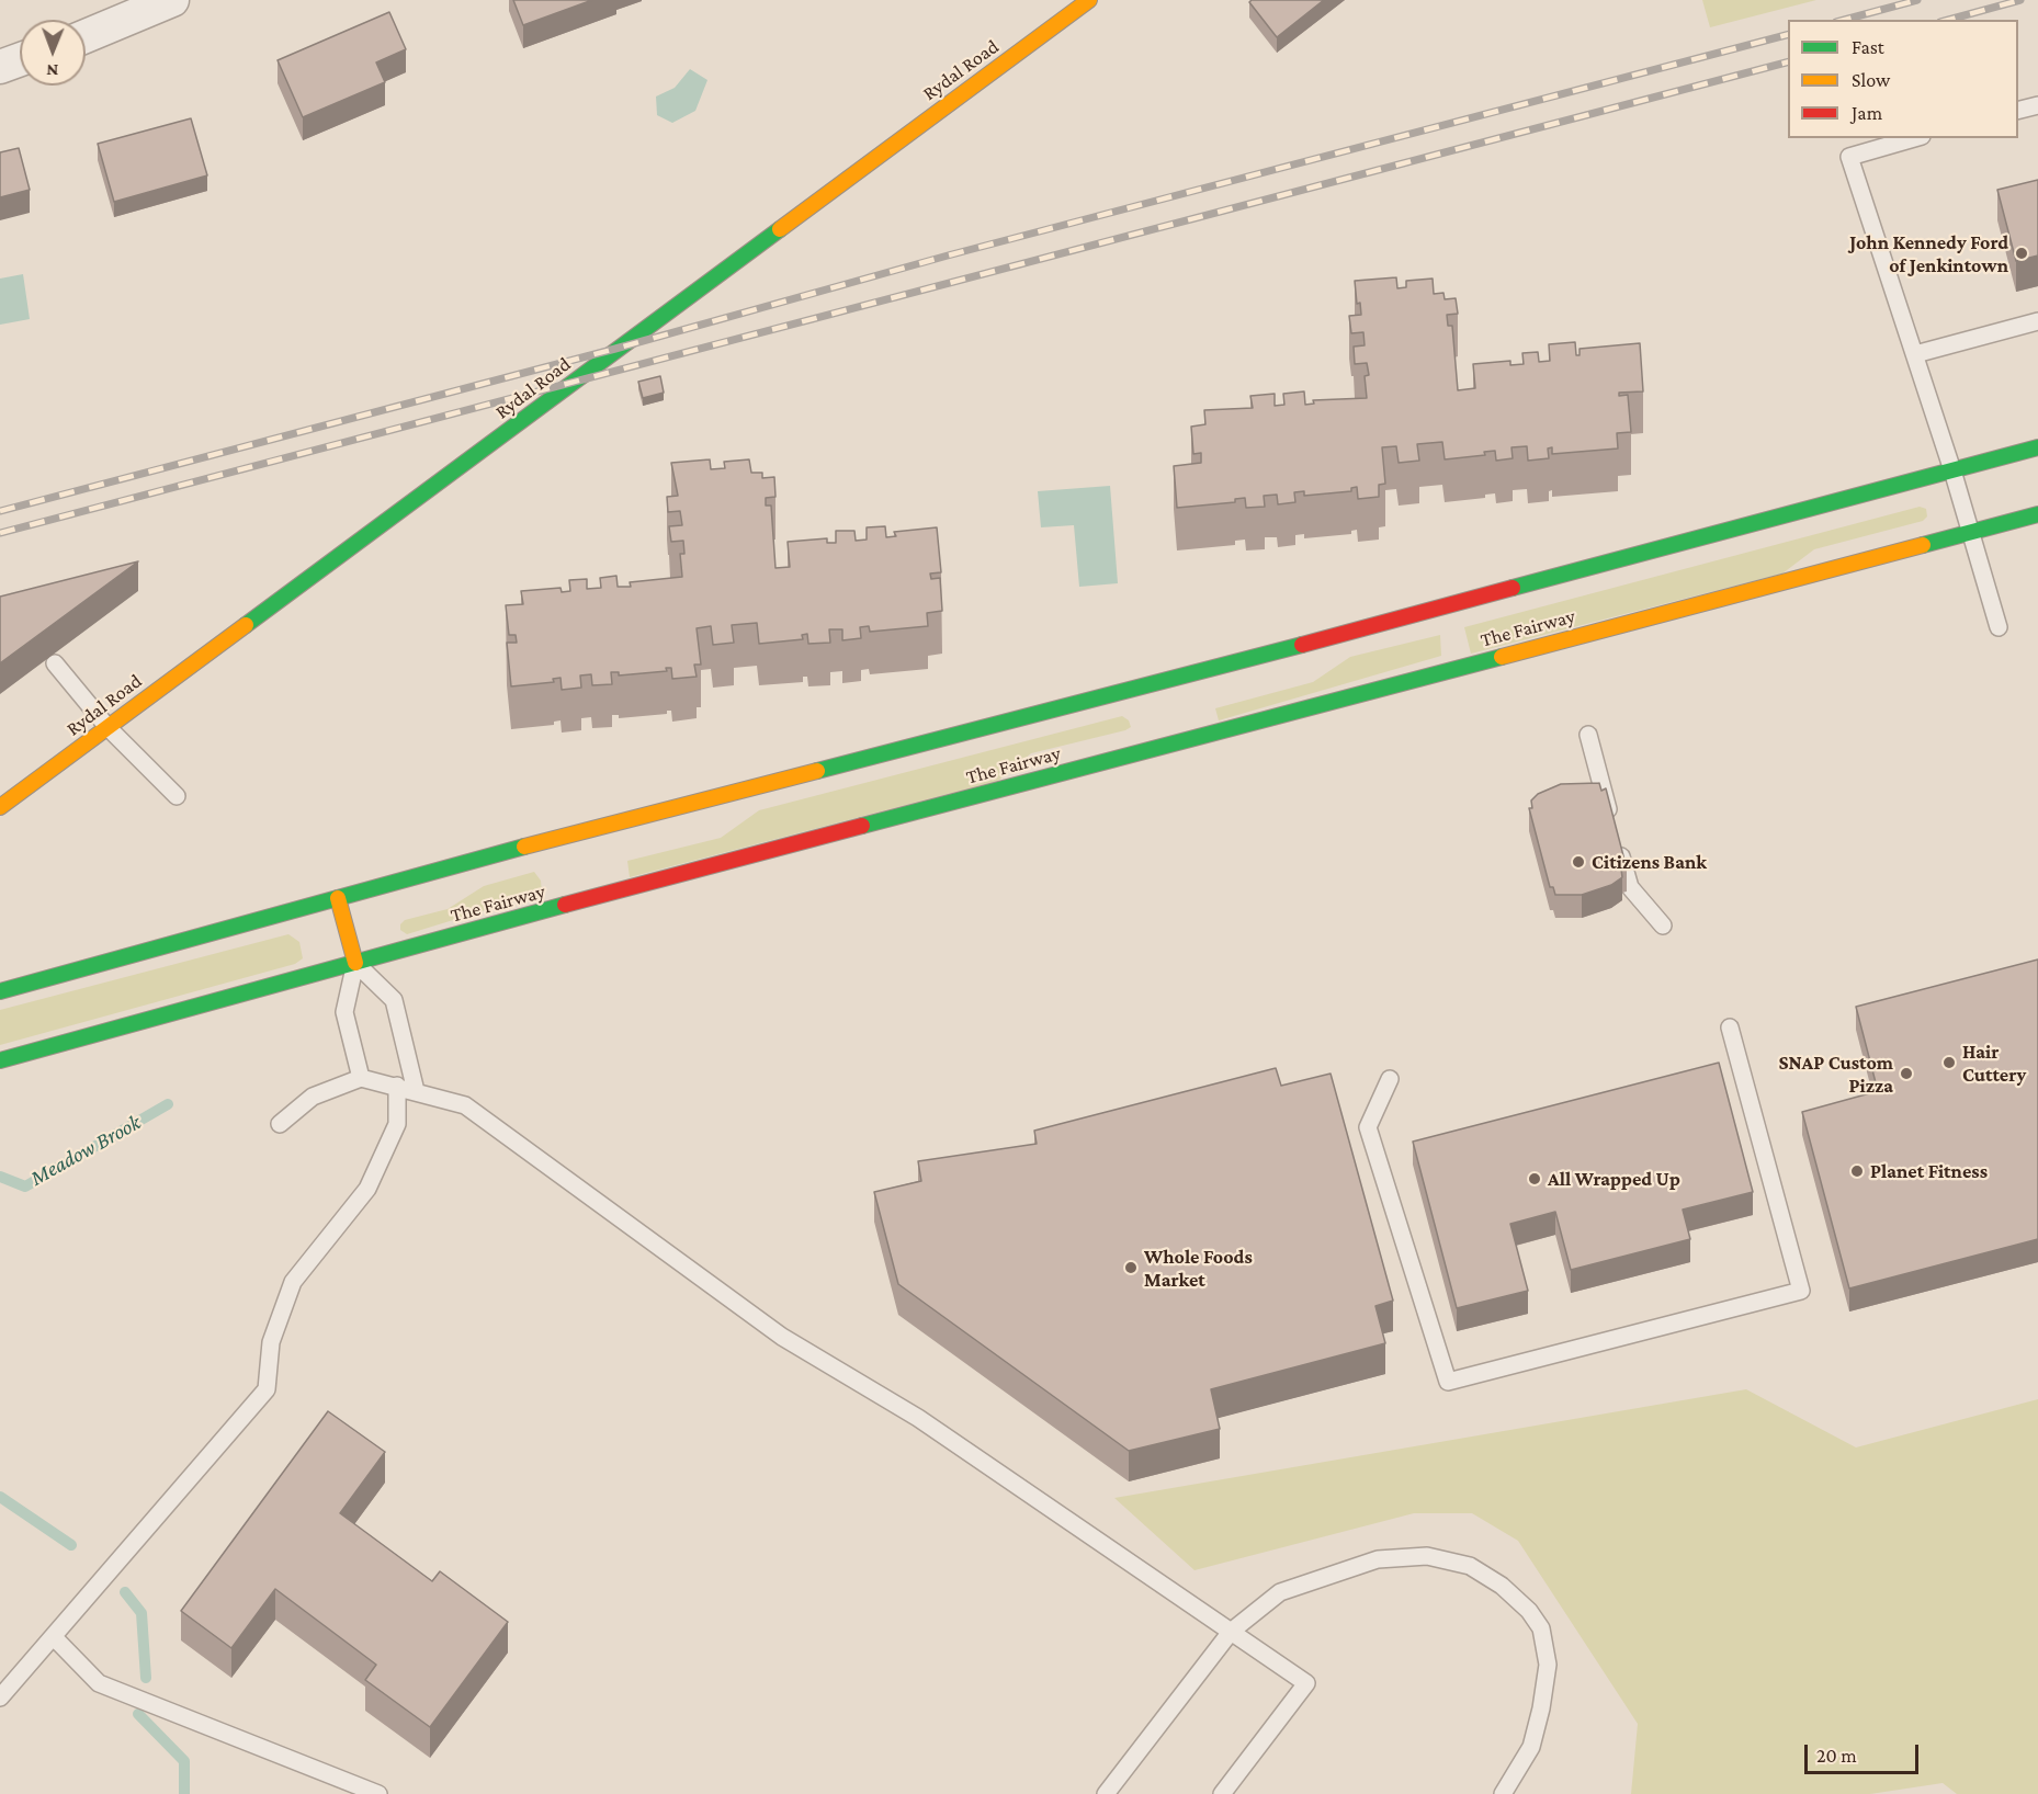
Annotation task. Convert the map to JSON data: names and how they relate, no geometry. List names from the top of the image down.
{
  "streets": {
    "main road": ["Rydal Road", "The Fairway"]
  },
  "water": ["Meadow Brook"],
  "places": [
    "John Kennedy Ford of Jenkintown",
    "Citizens Bank",
    "Hair Cuttery",
    "SNAP Custom Pizza",
    "Planet Fitness",
    "All Wrapped Up",
    "Whole Foods Market"
  ],
  "legend": ["Fast", "Slow", "Jam"],
  "scale_bar": "20 m",
  "north": "bottom"
}
